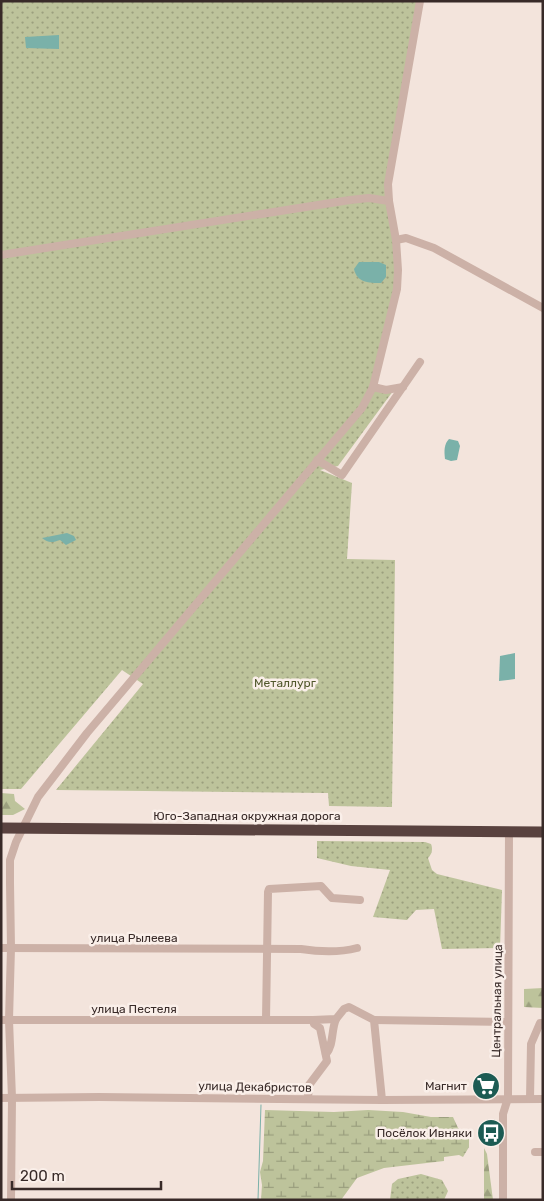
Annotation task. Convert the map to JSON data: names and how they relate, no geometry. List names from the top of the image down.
{
  "streets": {
    "highway": ["Юго-Западная окружная дорога"],
    "street": [
      "улица Рылеева",
      "Центральная улица",
      "улица Пестеля",
      "улица Декабристов"
    ]
  },
  "crossings": [
    ["Юго-Западная окружная дорога", "Центральная улица"],
    ["Центральная улица", "улица Декабристов"]
  ],
  "parks": ["Металлург"],
  "places": {
    "supermarket": ["Магнит"],
    "bus stop": ["Посёлок Ивняки"]
  },
  "scale_bar": "200 m"
}
